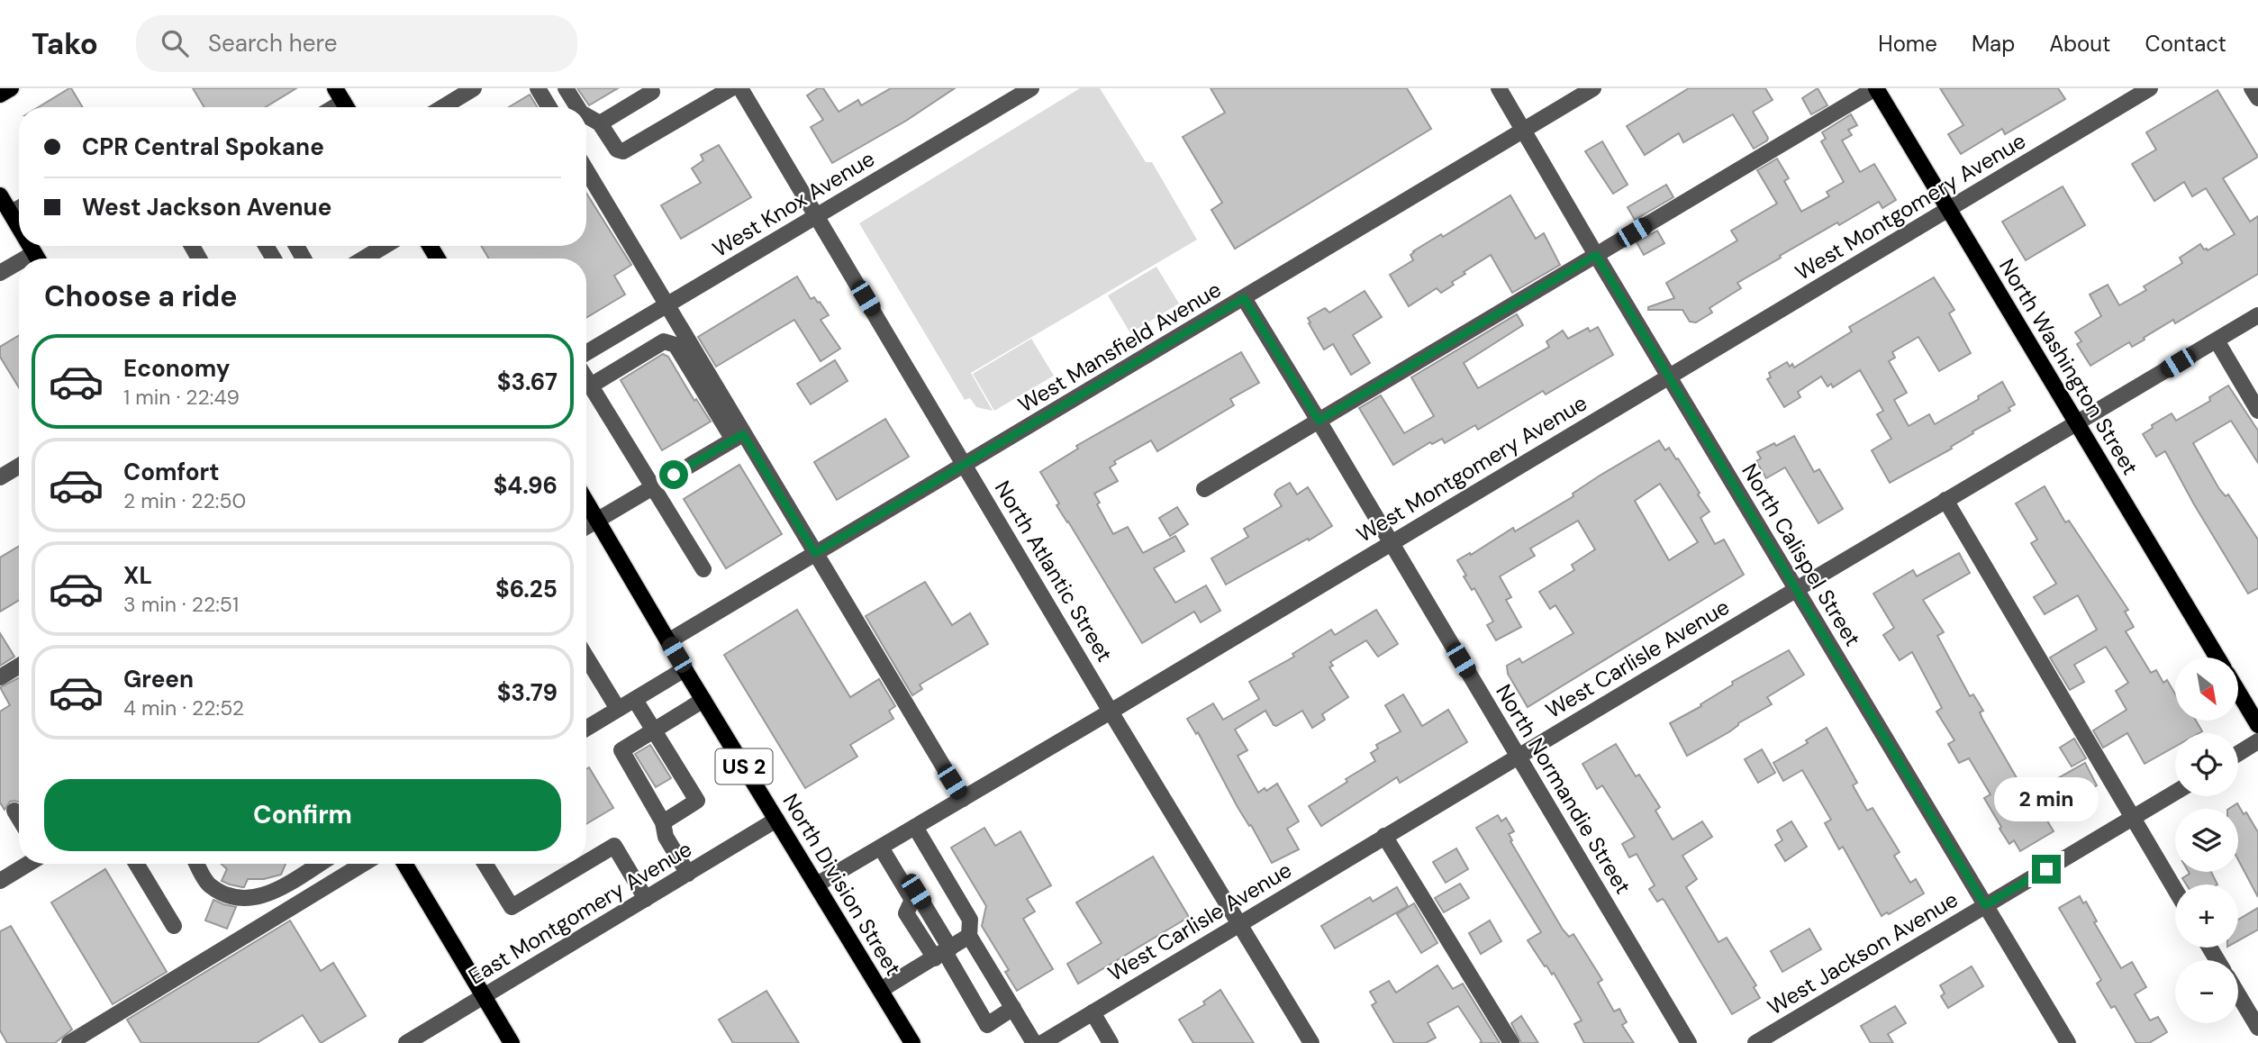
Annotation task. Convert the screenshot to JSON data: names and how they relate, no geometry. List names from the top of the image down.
{
  "streets": {
    "main road": ["North Washington Street", "US 2", "North Division Street"],
    "street": [
      "West Knox Avenue",
      "West Montgomery Avenue",
      "West Mansfield Avenue",
      "North Calispel Street",
      "North Atlantic Street",
      "West Carlisle Avenue",
      "North Normandie Street",
      "East Montgomery Avenue",
      "West Jackson Avenue"
    ]
  },
  "crossings": [
    ["West Knox Avenue", "North Atlantic Street"],
    ["West Montgomery Avenue", "North Washington Street"],
    ["West Montgomery Avenue", "North Calispel Street"],
    ["West Montgomery Avenue", "North Atlantic Street"],
    ["West Montgomery Avenue", "North Normandie Street"],
    ["West Montgomery Avenue", "North Division Street"],
    ["West Mansfield Avenue", "North Calispel Street"],
    ["West Mansfield Avenue", "North Atlantic Street"],
    ["West Mansfield Avenue", "North Normandie Street"],
    ["West Mansfield Avenue", "North Division Street"],
    ["North Washington Street", "West Carlisle Avenue"],
    ["North Calispel Street", "West Carlisle Avenue"],
    ["North Calispel Street", "West Jackson Avenue"],
    ["North Atlantic Street", "West Carlisle Avenue"],
    ["West Carlisle Avenue", "North Normandie Street"],
    ["North Division Street", "East Montgomery Avenue"]
  ],
  "north": "bottom right",
  "page": {
    "header": "Tako",
    "search": "Search here",
    "nav": [
      "Home",
      "Map",
      "About",
      "Contact"
    ],
    "banner": ["CPR Central Spokane", "West Jackson Avenue"],
    "heading": "Choose a ride",
    "list": [
      {
        "name": "Economy",
        "note": "1 min · 22:49",
        "value": "$3.67"
      },
      {
        "name": "Comfort",
        "note": "2 min · 22:50",
        "value": "$4.96"
      },
      {
        "name": "XL",
        "note": "3 min · 22:51",
        "value": "$6.25"
      },
      {
        "name": "Green",
        "note": "4 min · 22:52",
        "value": "$3.79"
      }
    ],
    "map_buttons": ["+", "−"],
    "buttons": "Confirm",
    "bubble": "2 min"
  }
}
